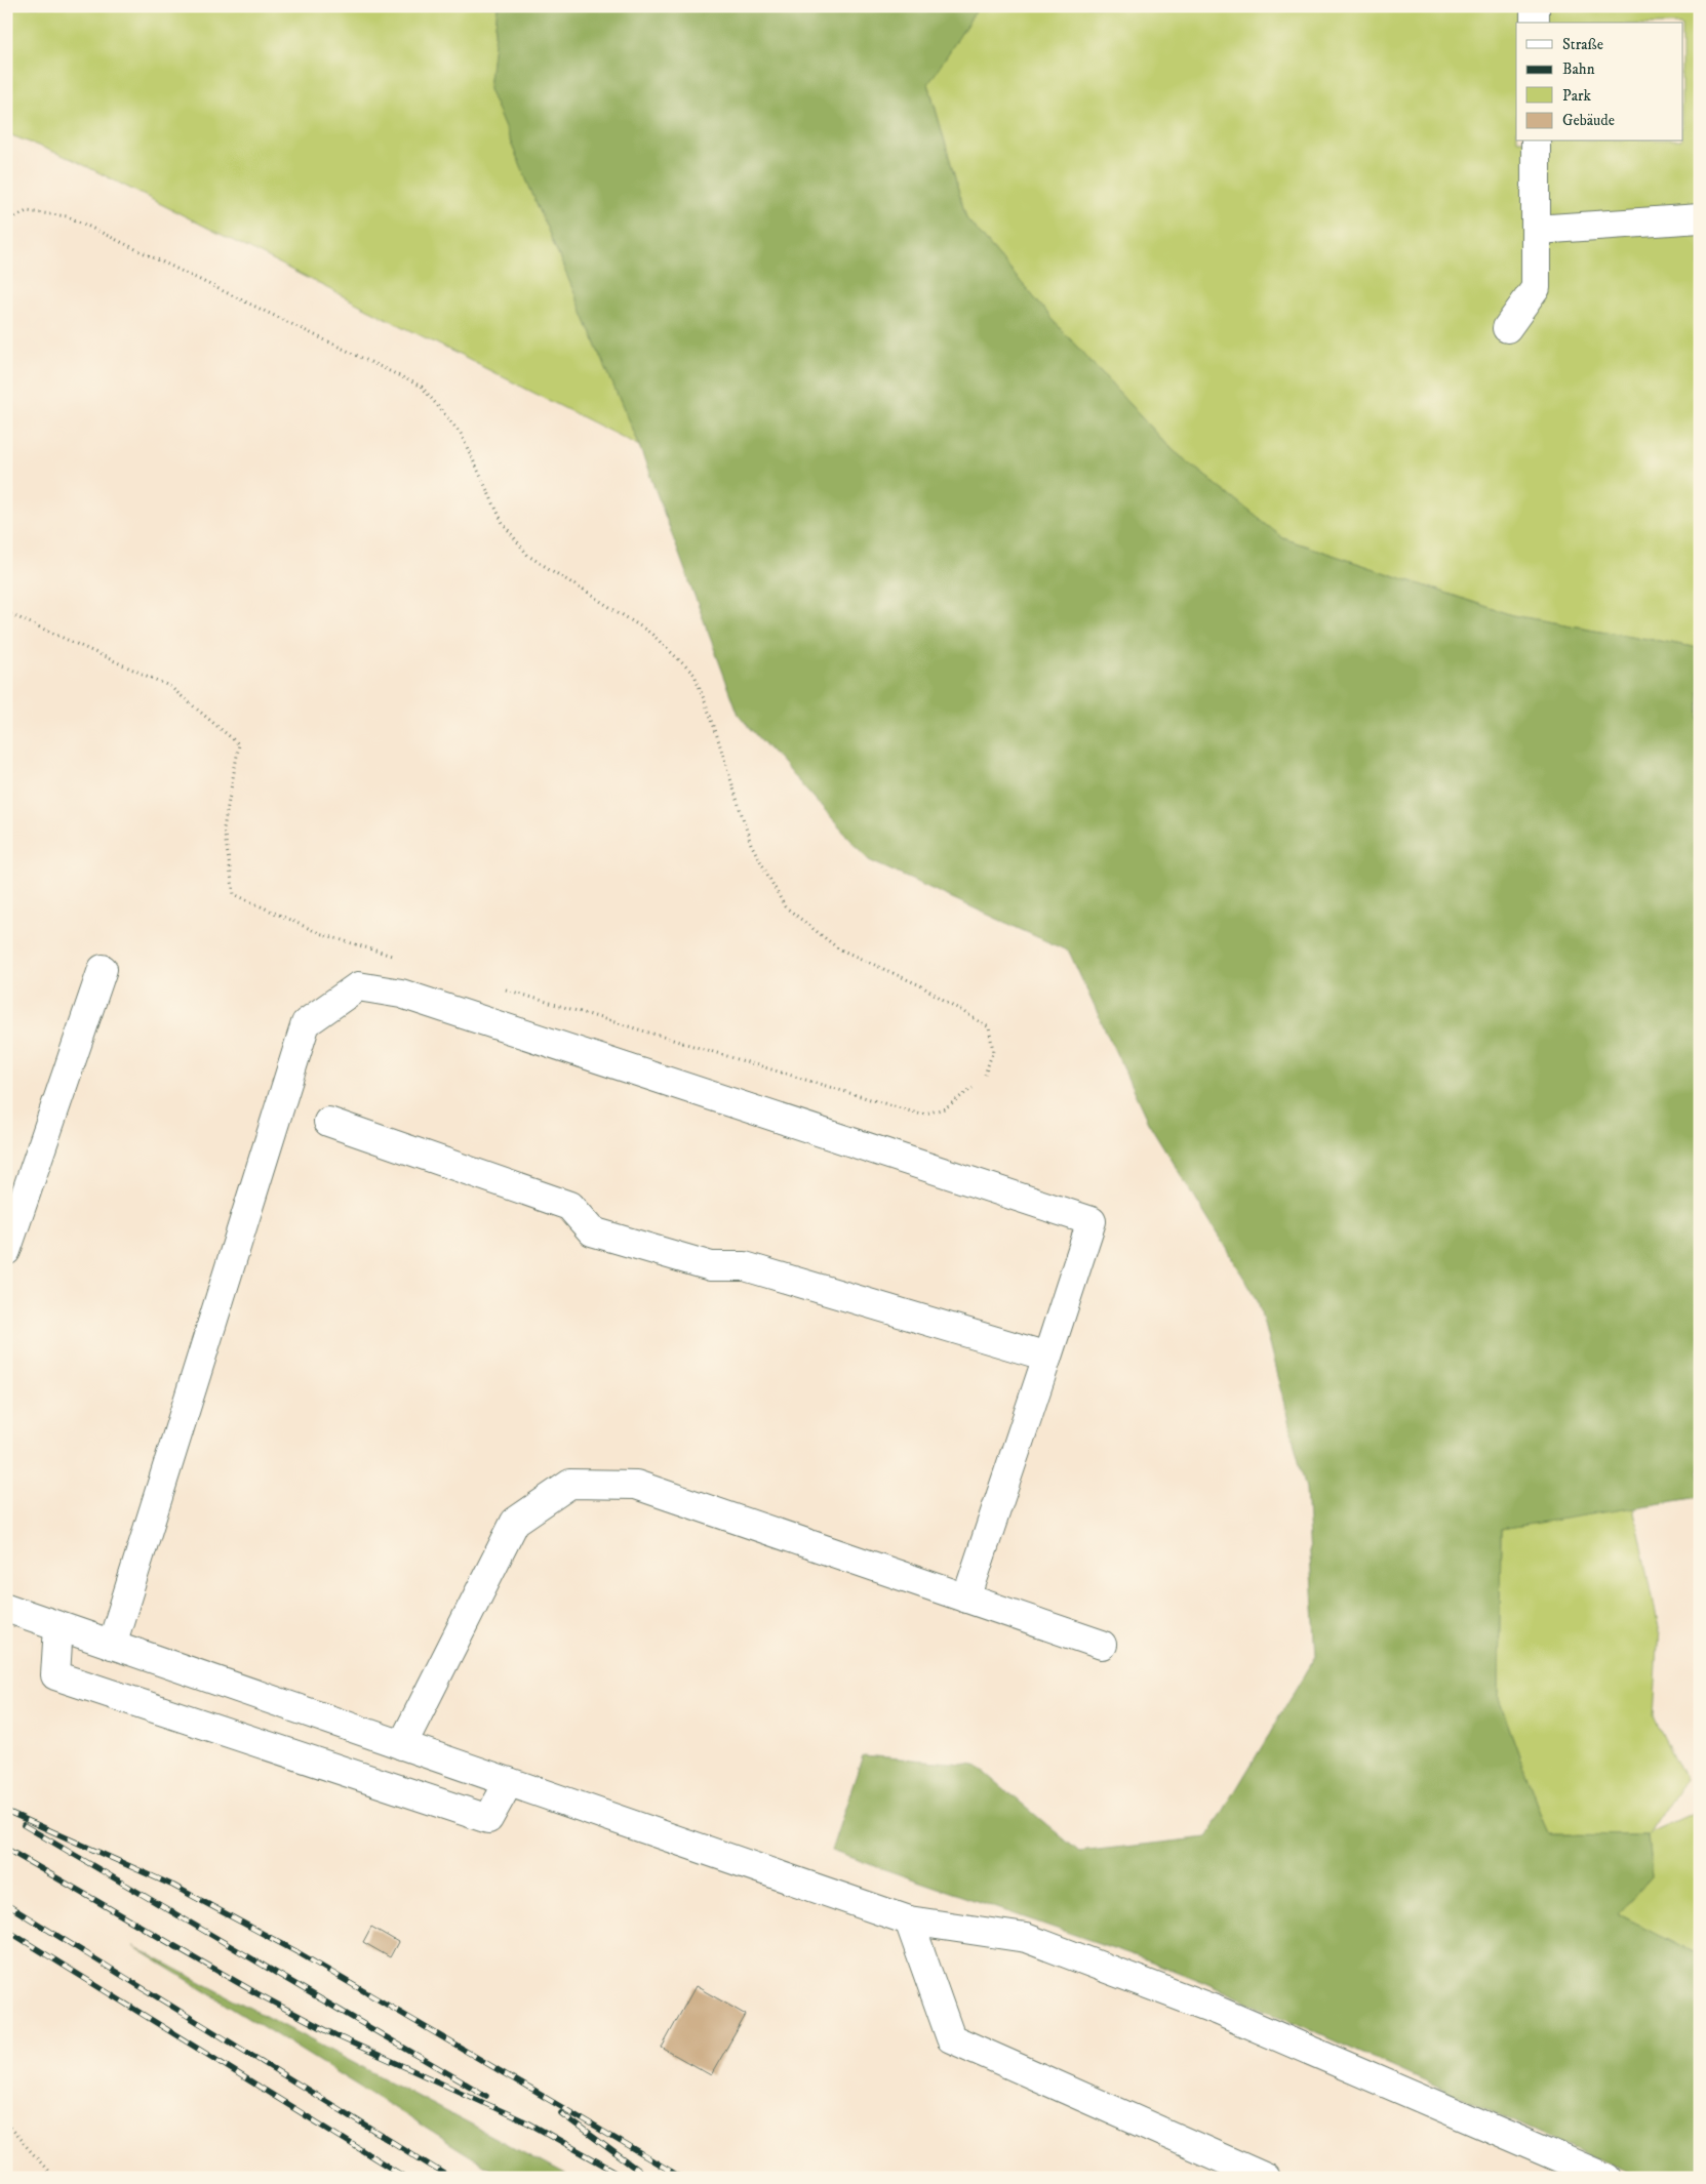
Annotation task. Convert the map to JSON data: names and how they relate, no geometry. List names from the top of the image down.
{
  "legend": [
    "Straße",
    "Bahn",
    "Park",
    "Gebäude"
  ]
}
